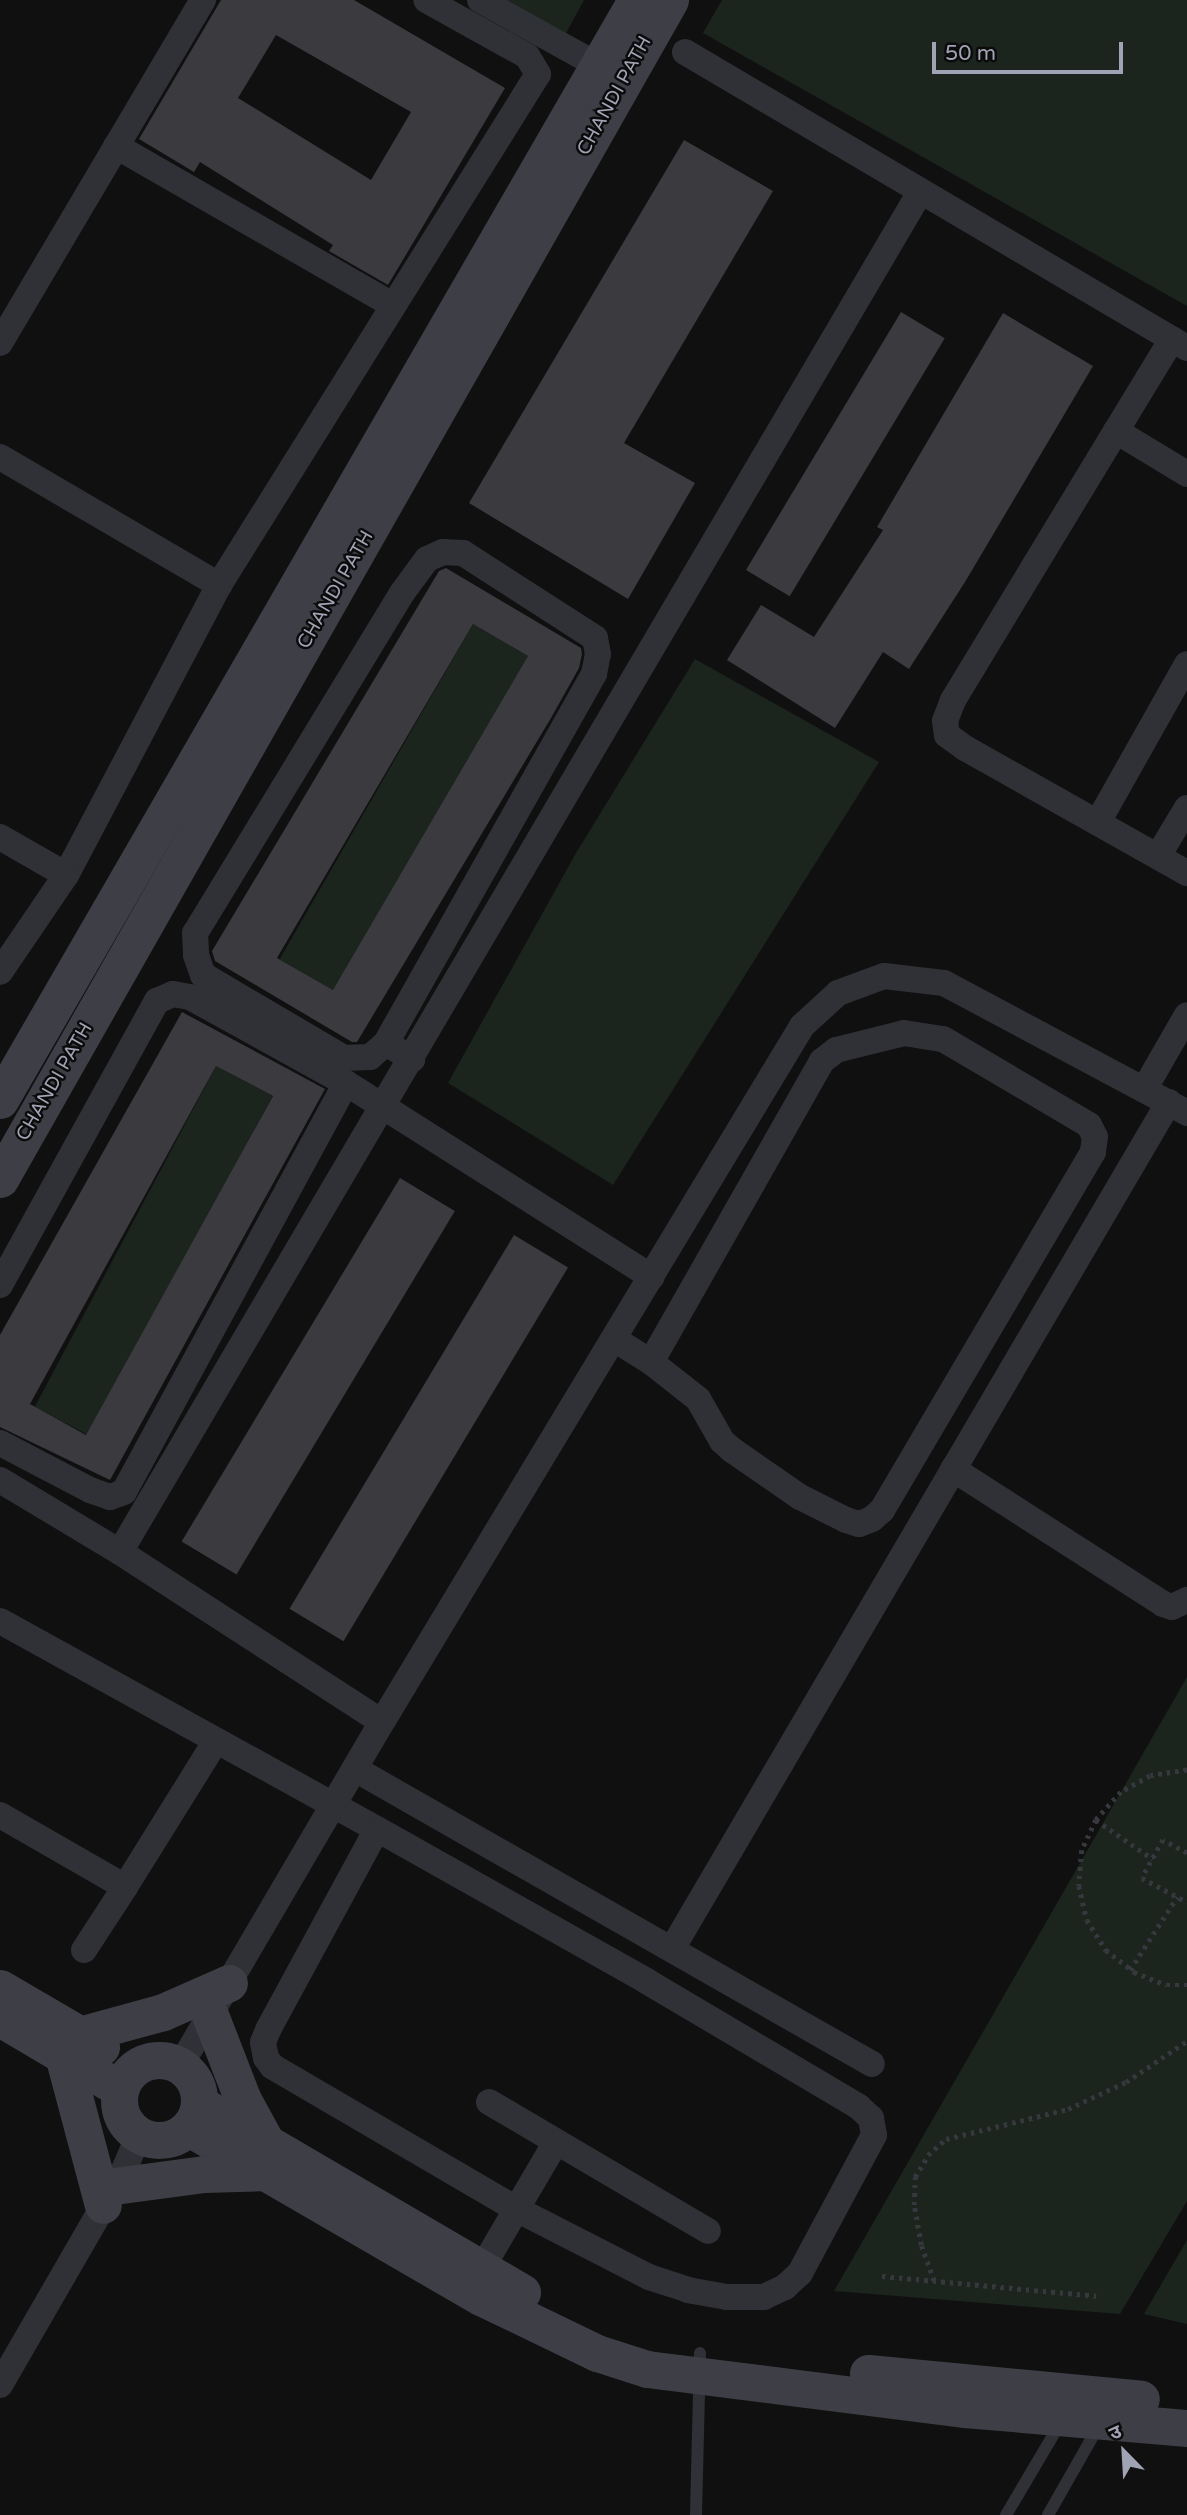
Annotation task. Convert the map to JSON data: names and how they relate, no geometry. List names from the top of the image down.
{
  "streets": {
    "street": ["CHANDI PATH"]
  },
  "scale_bar": "50 m",
  "north": "top left"
}
